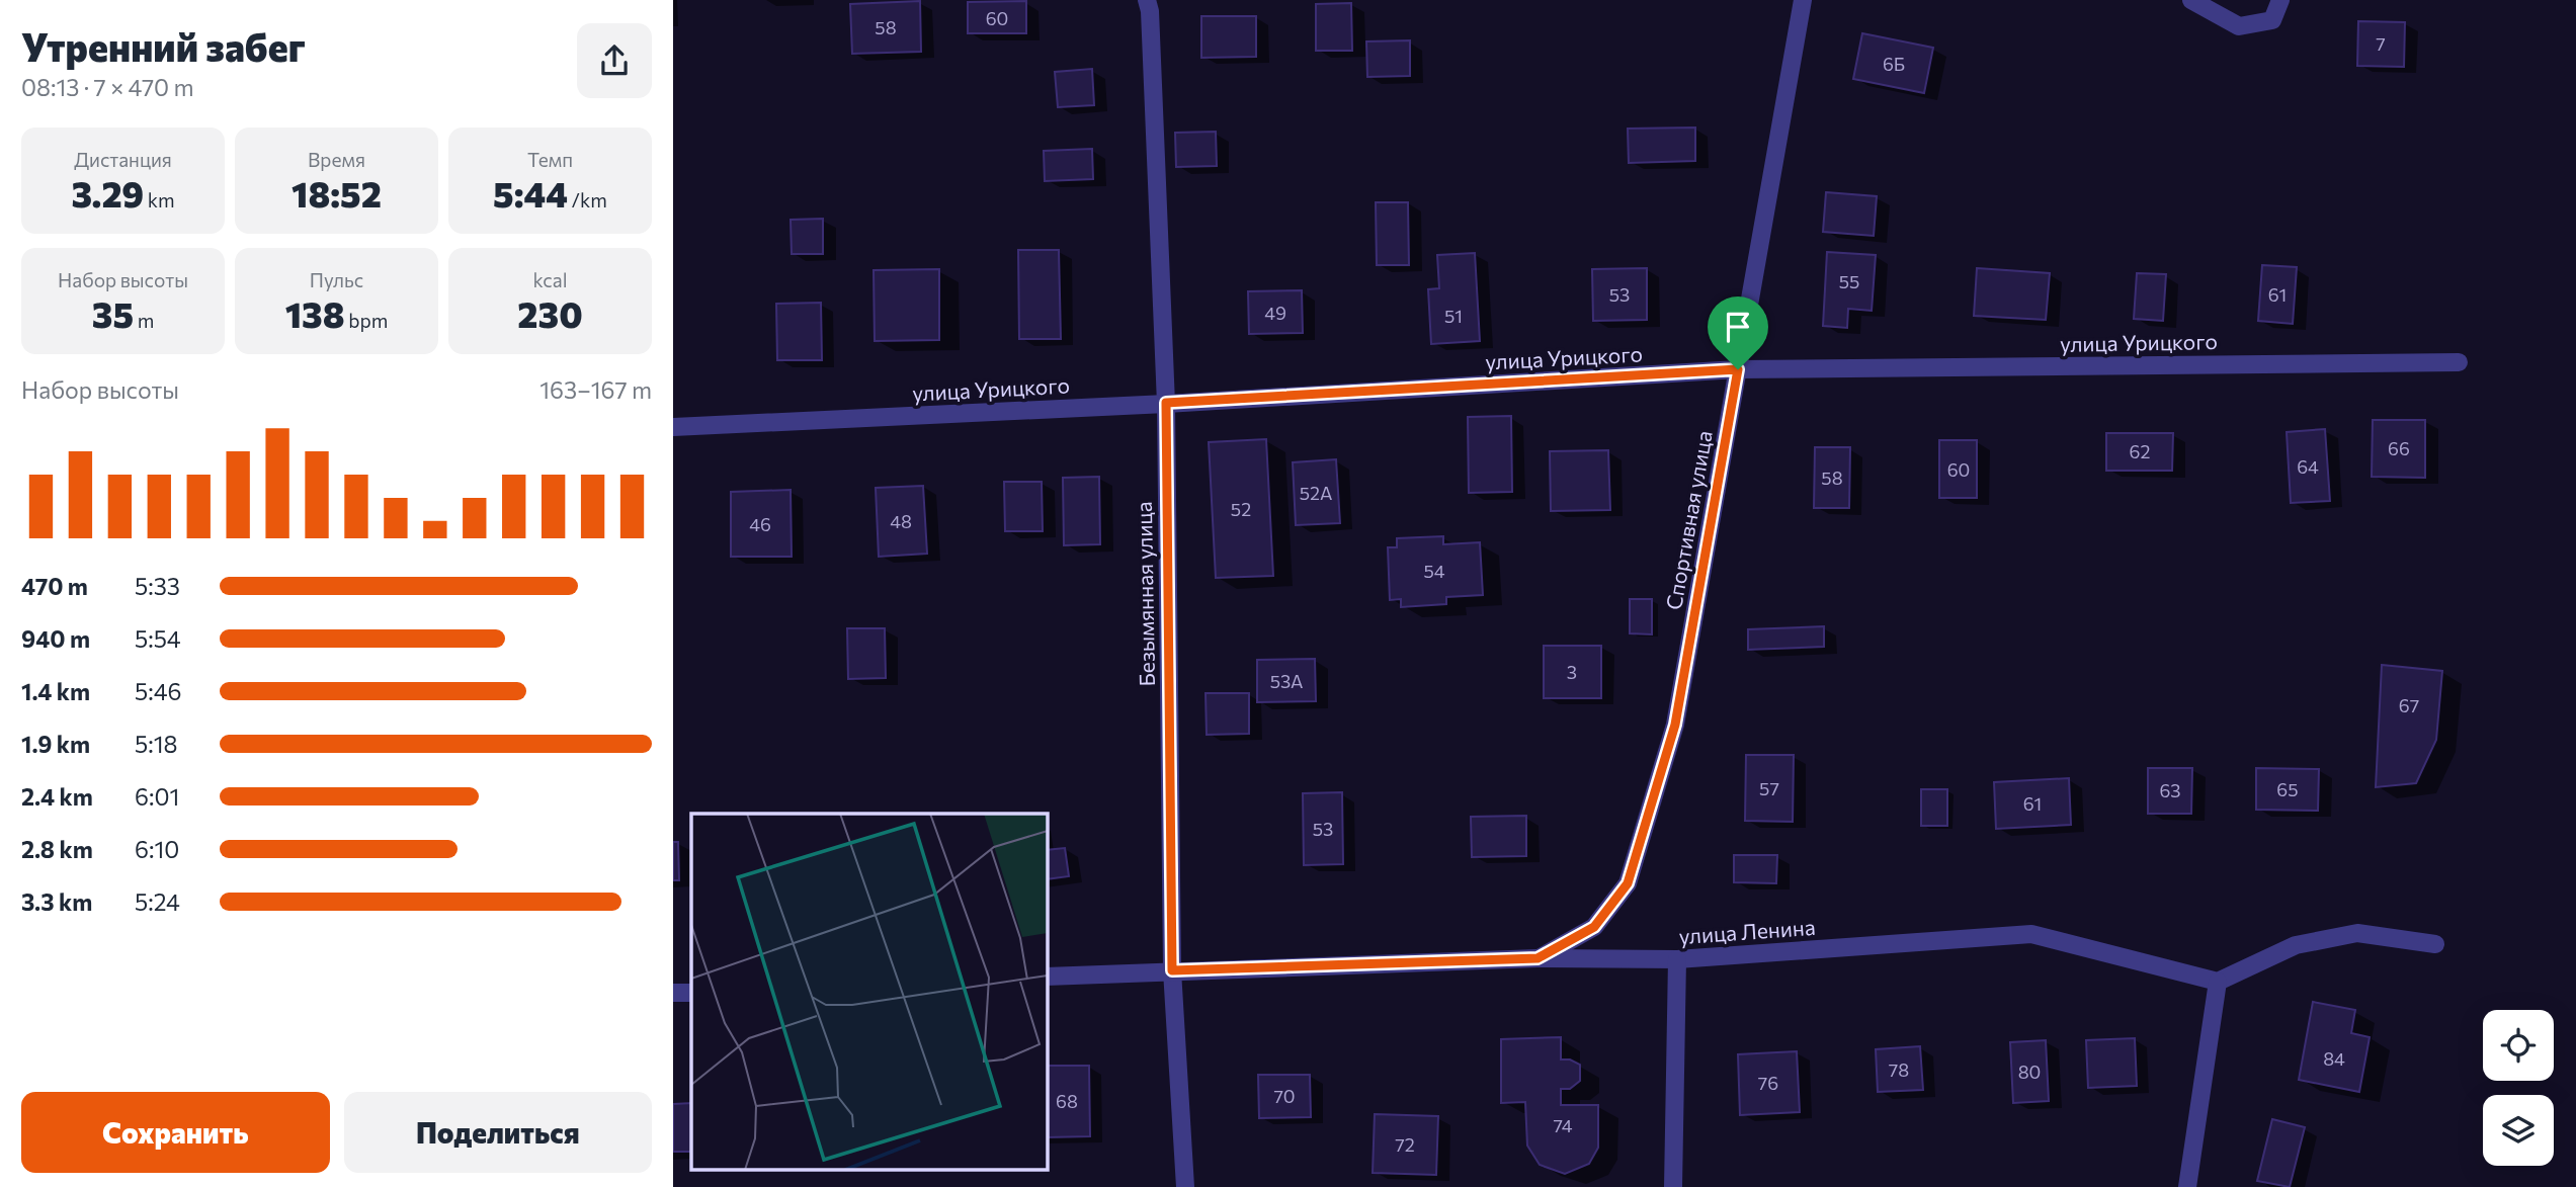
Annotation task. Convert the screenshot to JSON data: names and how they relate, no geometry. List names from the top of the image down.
{
  "streets": {
    "street": [
      "улица Урицкого",
      "Спортивная улица",
      "Безымянная улица",
      "улица Ленина"
    ]
  },
  "crossings": [
    ["улица Урицкого", "Спортивная улица"],
    ["улица Урицкого", "Безымянная улица"],
    ["Спортивная улица", "улица Ленина"],
    ["Безымянная улица", "улица Ленина"]
  ],
  "house_numbers": [
    "60",
    "58",
    "7",
    "6Б",
    "55",
    "53",
    "61",
    "49",
    "51",
    "66",
    "62",
    "64",
    "60",
    "58",
    "52А",
    "52",
    "48",
    "46",
    "54",
    "3",
    "53А",
    "67",
    "57",
    "65",
    "63",
    "61",
    "53",
    "84",
    "78",
    "80",
    "76",
    "70",
    "68",
    "74",
    "72"
  ],
  "page": {
    "heading": ["Утренний забег", "08:13 · 7 × 470 m"],
    "stats": [
      ["Дистанция", "3.29 km"],
      ["Время", "18:52"],
      ["Темп", "5:44 /km"],
      ["Набор высоты", "35 m"],
      ["Пульс", "138 bpm"],
      ["kcal", "230"]
    ],
    "chart": ["Набор высоты", "163–167 m"],
    "list": [
      {
        "name": "470 m",
        "note": "5:33"
      },
      {
        "name": "940 m",
        "note": "5:54"
      },
      {
        "name": "1.4 km",
        "note": "5:46"
      },
      {
        "name": "1.9 km",
        "note": "5:18"
      },
      {
        "name": "2.4 km",
        "note": "6:01"
      },
      {
        "name": "2.8 km",
        "note": "6:10"
      },
      {
        "name": "3.3 km",
        "note": "5:24"
      }
    ],
    "buttons": ["Сохранить", "Поделиться"]
  }
}
